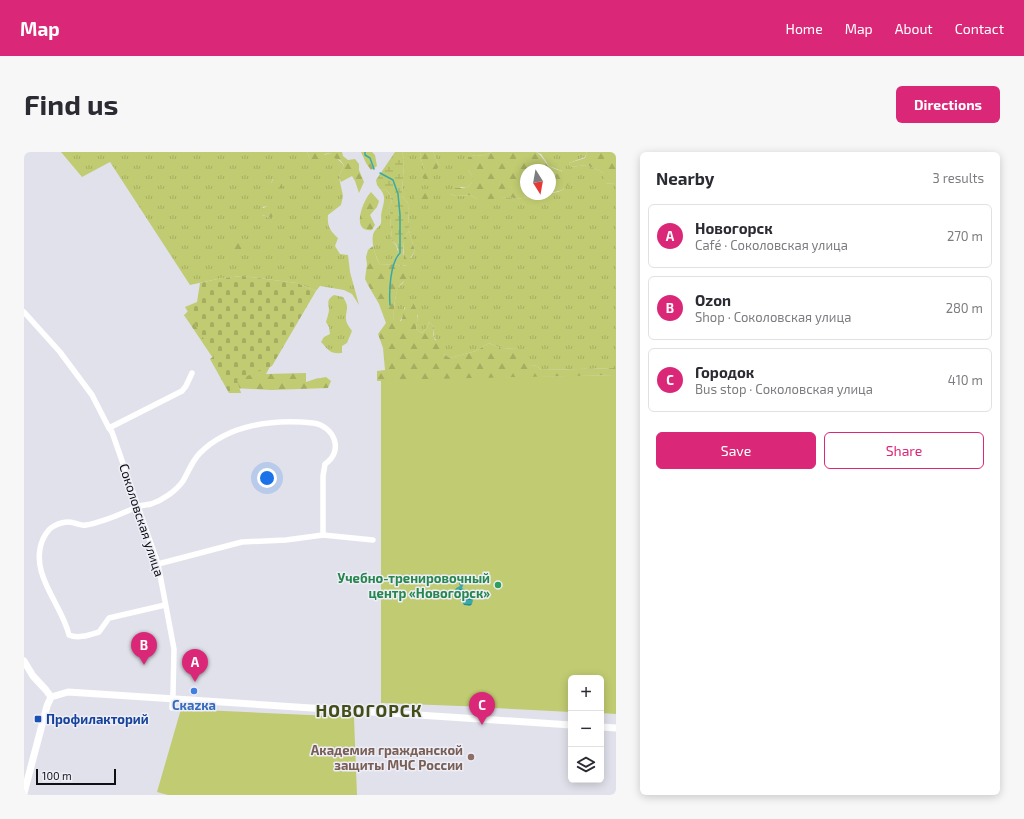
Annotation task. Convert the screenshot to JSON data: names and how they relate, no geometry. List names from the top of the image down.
{
  "streets": {
    "street": ["Соколовская улица"]
  },
  "districts": ["НОВОГОРСК"],
  "places": {
    "other": ["Учебно-тренировочный центр «Новогорск»", "Скаzка", "Академия гражданской защиты МЧС России"],
    "transit": ["Профилакторий"]
  },
  "scale_bar": "100 m",
  "north": "bottom",
  "page": {
    "header": "Map",
    "nav": [
      "Home",
      "Map",
      "About",
      "Contact"
    ],
    "buttons": [
      "Directions",
      ["Save", "Share"]
    ],
    "title": "Find us",
    "heading": ["Nearby", "3 results"],
    "list": [
      {
        "mark": "A",
        "name": "Новогорск",
        "note": "Café · Соколовская улица",
        "value": "270 m"
      },
      {
        "mark": "B",
        "name": "Ozon",
        "note": "Shop · Соколовская улица",
        "value": "280 m"
      },
      {
        "mark": "C",
        "name": "Городок",
        "note": "Bus stop · Соколовская улица",
        "value": "410 m"
      }
    ],
    "pins": ["B", "A", "C"],
    "map_buttons": ["+", "−"],
    "scale": "100 m"
  }
}
